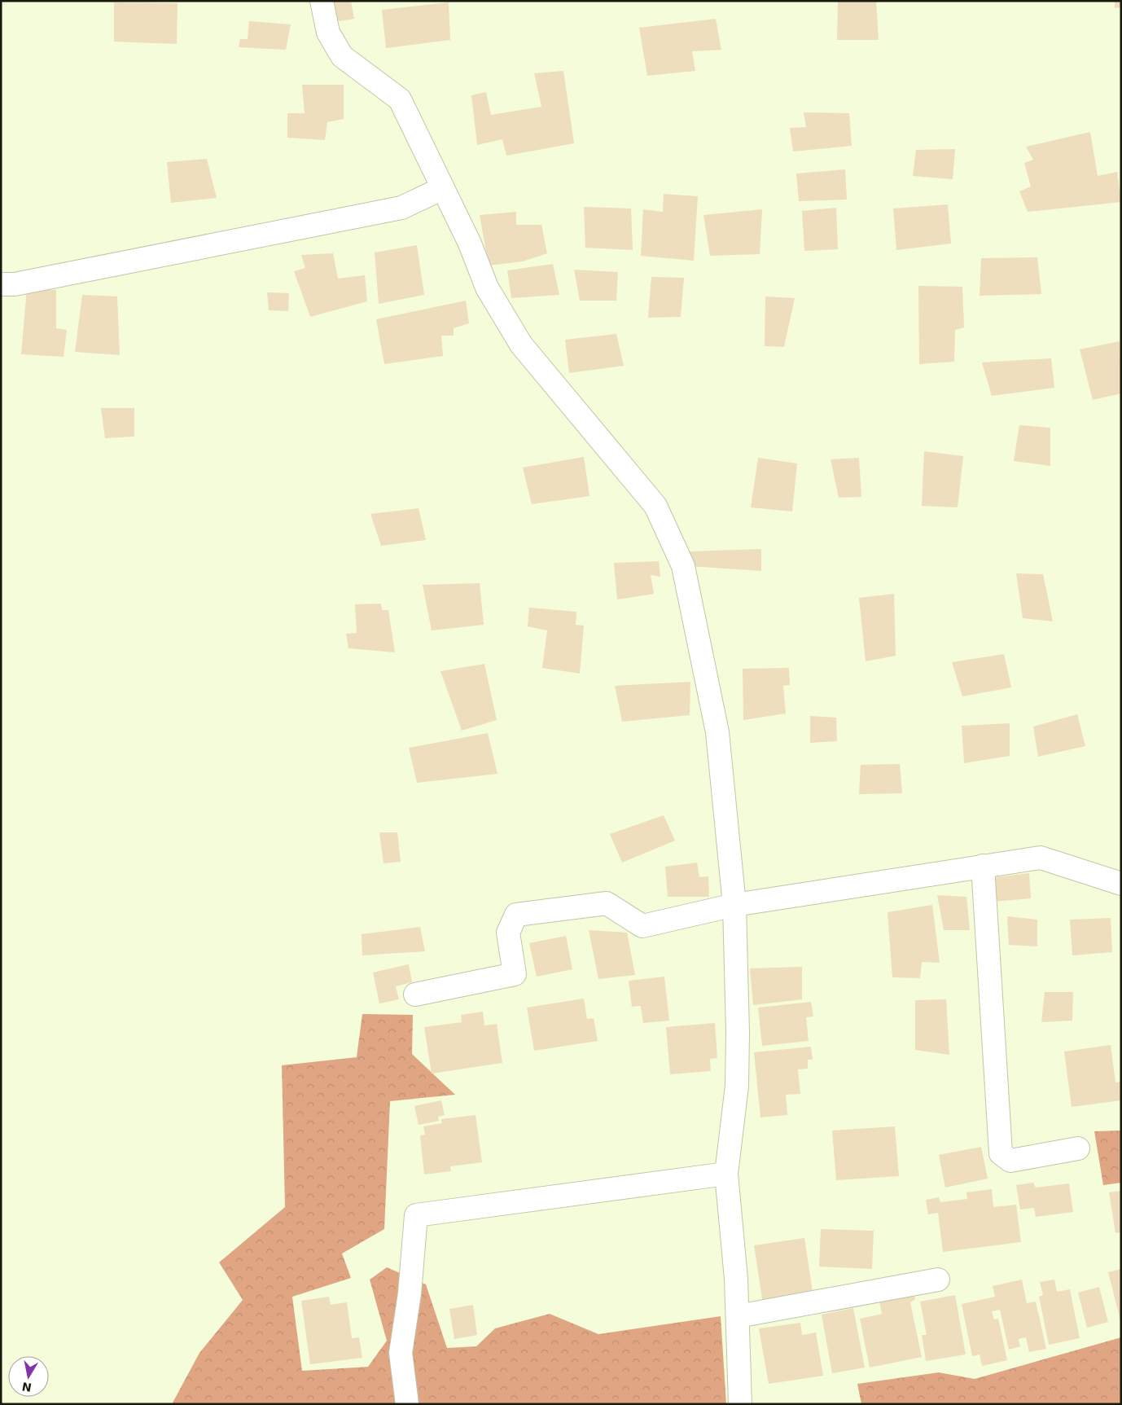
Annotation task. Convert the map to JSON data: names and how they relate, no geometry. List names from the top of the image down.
{
  "north": "bottom"
}
